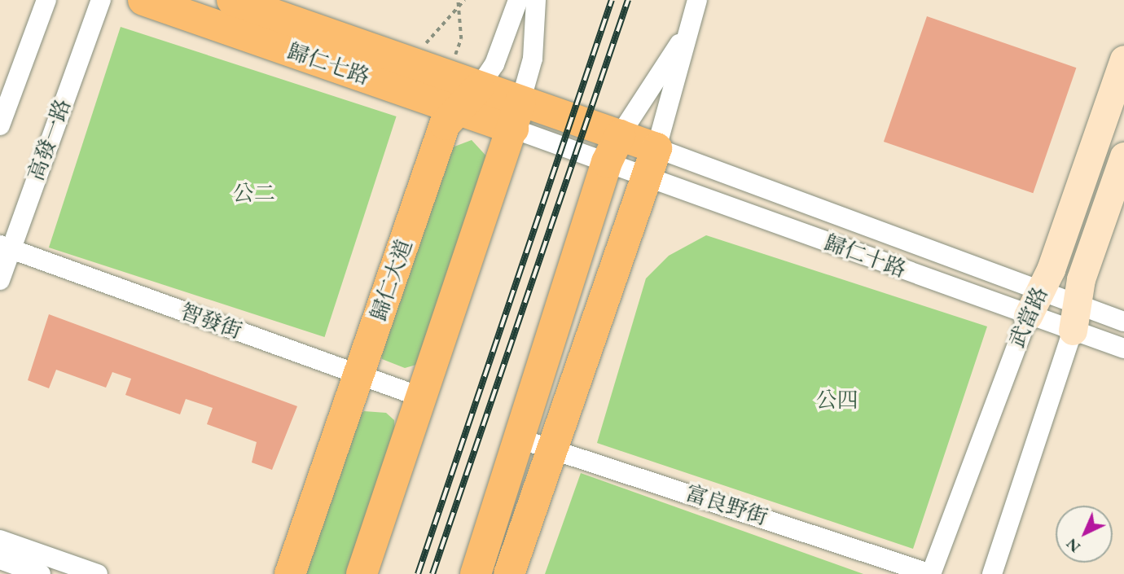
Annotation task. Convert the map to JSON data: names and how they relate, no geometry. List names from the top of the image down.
{
  "streets": {
    "main road": ["歸仁七路", "歸仁十路", "歸仁大道"],
    "street": [
      "高發一路",
      "武當路",
      "智發街",
      "富良野街"
    ]
  },
  "crossings": [
    ["歸仁七路", "歸仁十路"],
    ["歸仁七路", "歸仁大道"],
    ["高發一路", "智發街"],
    ["歸仁十路", "武當路"],
    ["歸仁大道", "智發街"],
    ["武當路", "富良野街"]
  ],
  "parks": ["公二", "公四"],
  "north": "bottom left"
}
